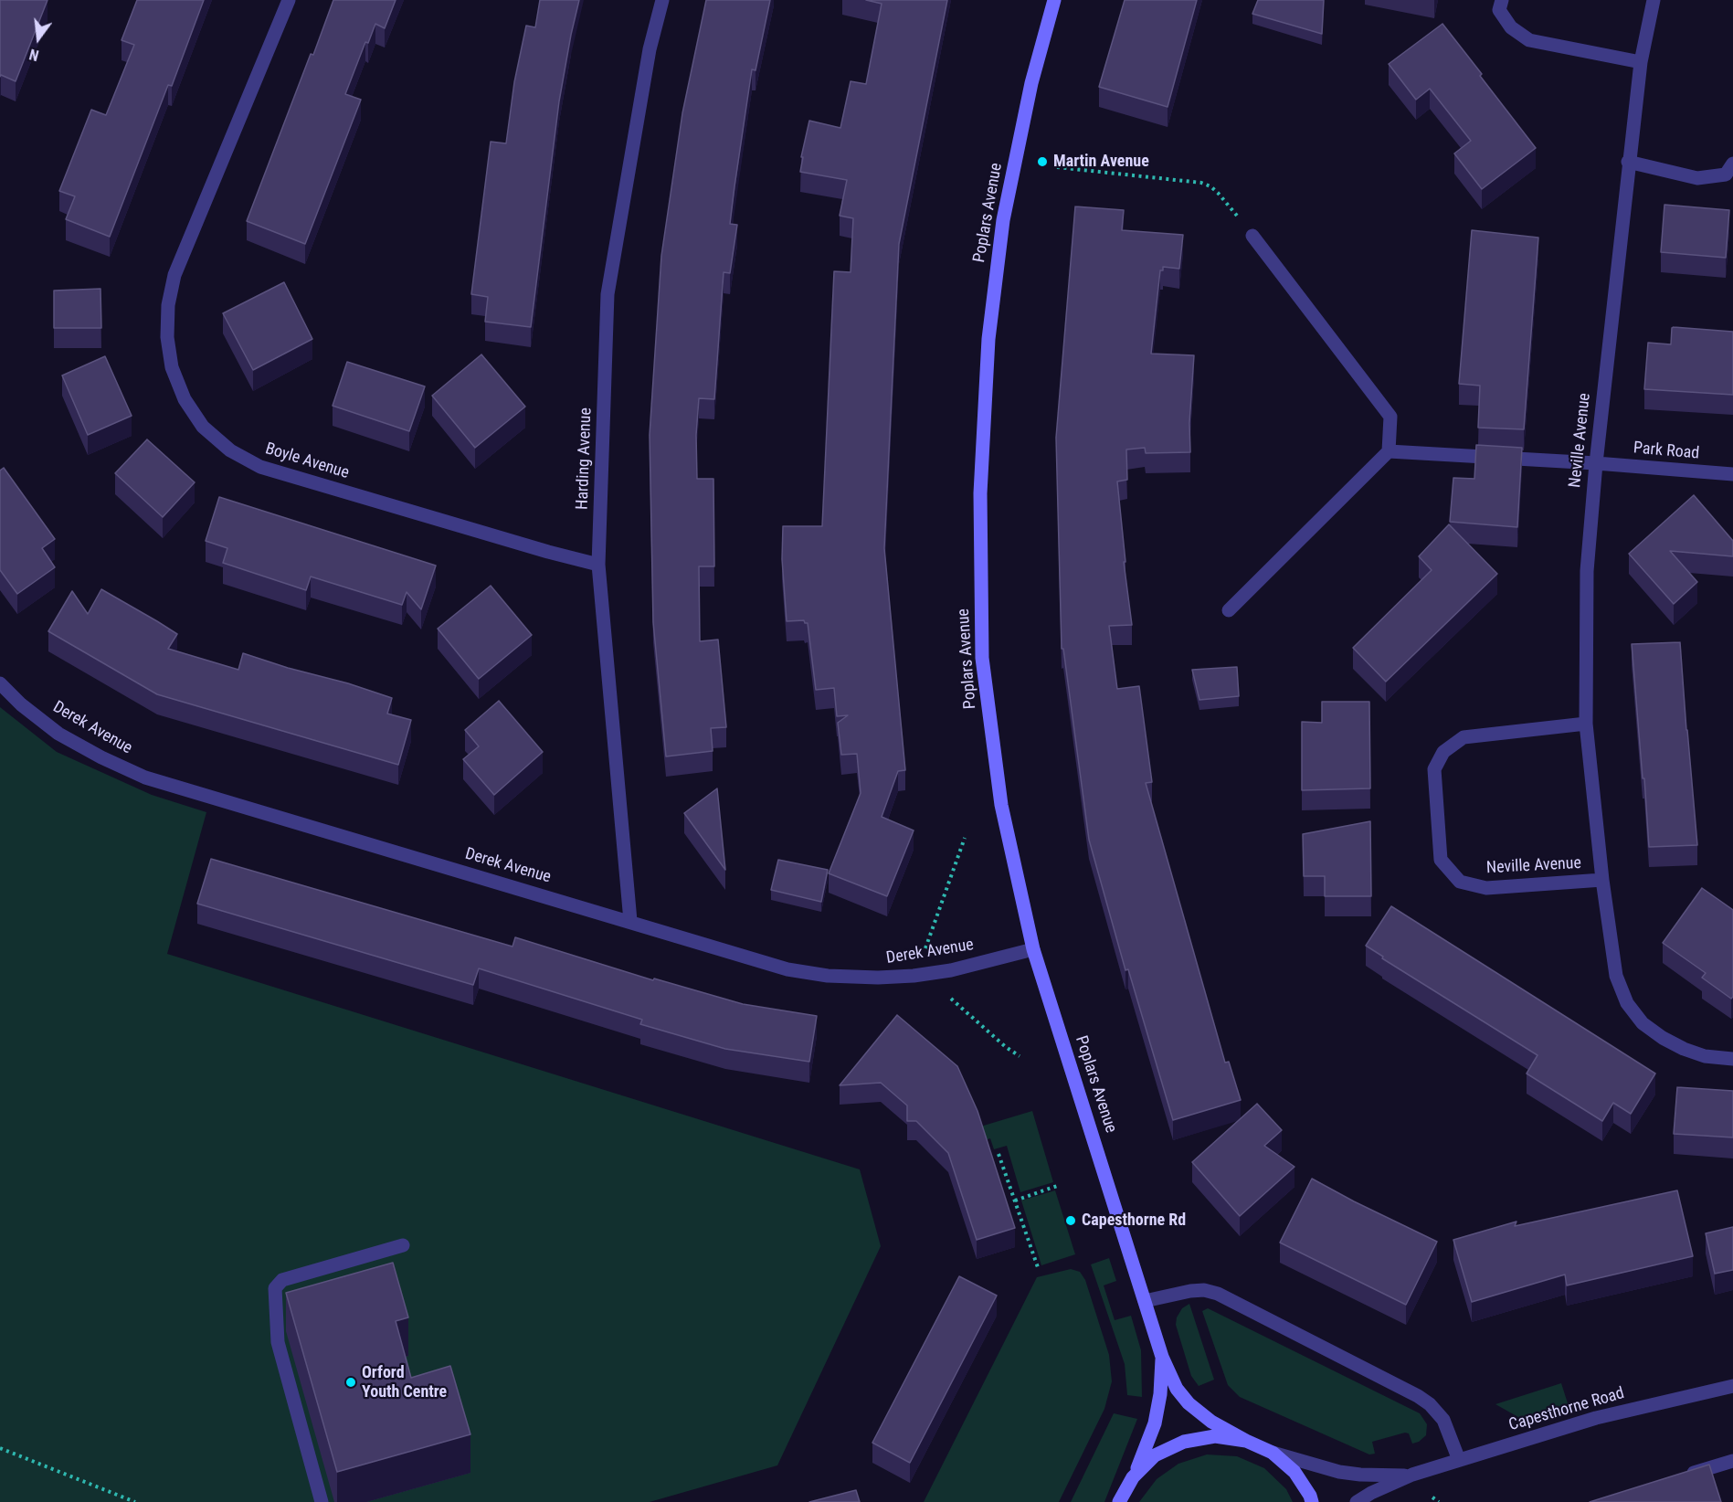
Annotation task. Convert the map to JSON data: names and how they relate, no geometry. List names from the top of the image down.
{
  "streets": {
    "street": [
      "Poplars Avenue",
      "Neville Avenue",
      "Park Road",
      "Harding Avenue",
      "Boyle Avenue",
      "Derek Avenue",
      "Capesthorne Road"
    ]
  },
  "crossings": [
    ["Poplars Avenue", "Derek Avenue"],
    ["Neville Avenue", "Park Road"],
    ["Harding Avenue", "Boyle Avenue"],
    ["Harding Avenue", "Derek Avenue"]
  ],
  "places": ["Martin Avenue", "Capesthorne Rd", "Orford Youth Centre"],
  "north": "bottom"
}
